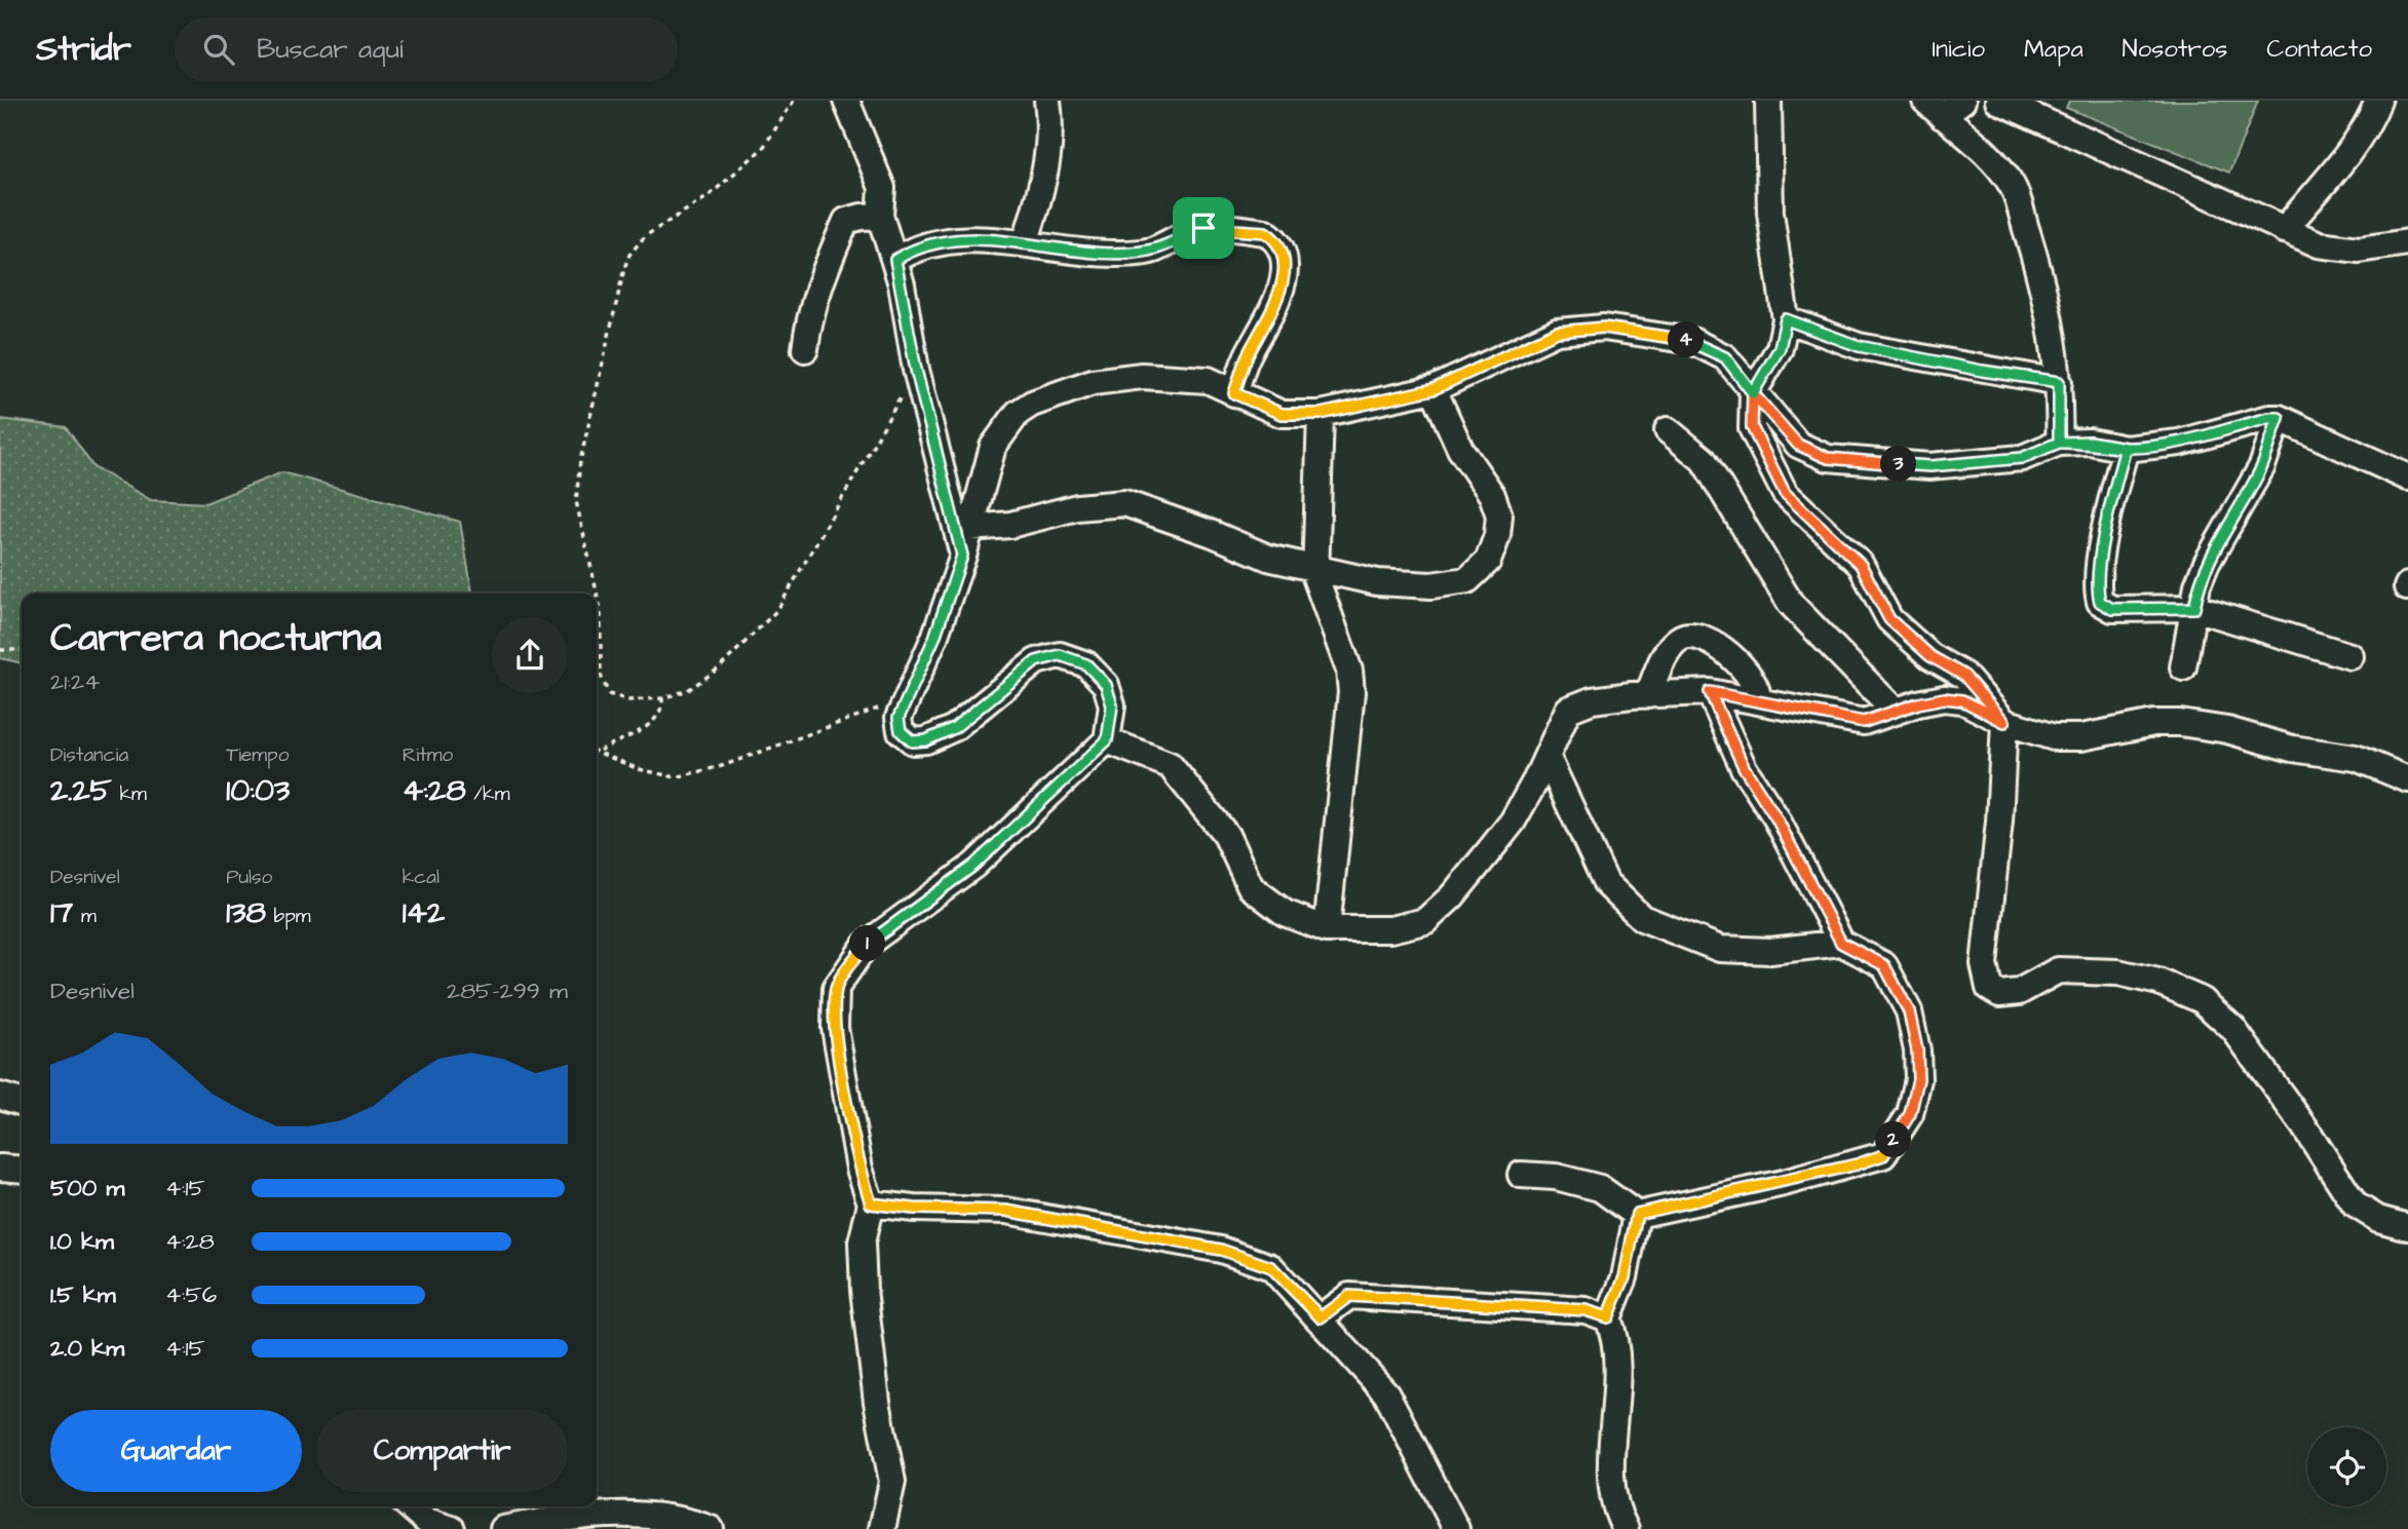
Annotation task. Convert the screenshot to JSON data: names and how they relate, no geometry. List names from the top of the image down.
{
  "page": {
    "header": "Stridr",
    "search": "Buscar aquí",
    "nav": [
      "Inicio",
      "Mapa",
      "Nosotros",
      "Contacto"
    ],
    "pins": [
      "4",
      "3",
      "1",
      "2"
    ],
    "heading": ["Carrera nocturna", "21:24"],
    "stats": [
      ["Distancia", "2.25 km"],
      ["Tiempo", "10:03"],
      ["Ritmo", "4:28 /km"],
      ["Desnivel", "17 m"],
      ["Pulso", "138 bpm"],
      ["kcal", "142"]
    ],
    "chart": ["Desnivel", "285–299 m"],
    "list": [
      {
        "name": "500 m",
        "note": "4:15"
      },
      {
        "name": "1.0 km",
        "note": "4:28"
      },
      {
        "name": "1.5 km",
        "note": "4:56"
      },
      {
        "name": "2.0 km",
        "note": "4:15"
      }
    ],
    "buttons": ["Guardar", "Compartir"]
  }
}
